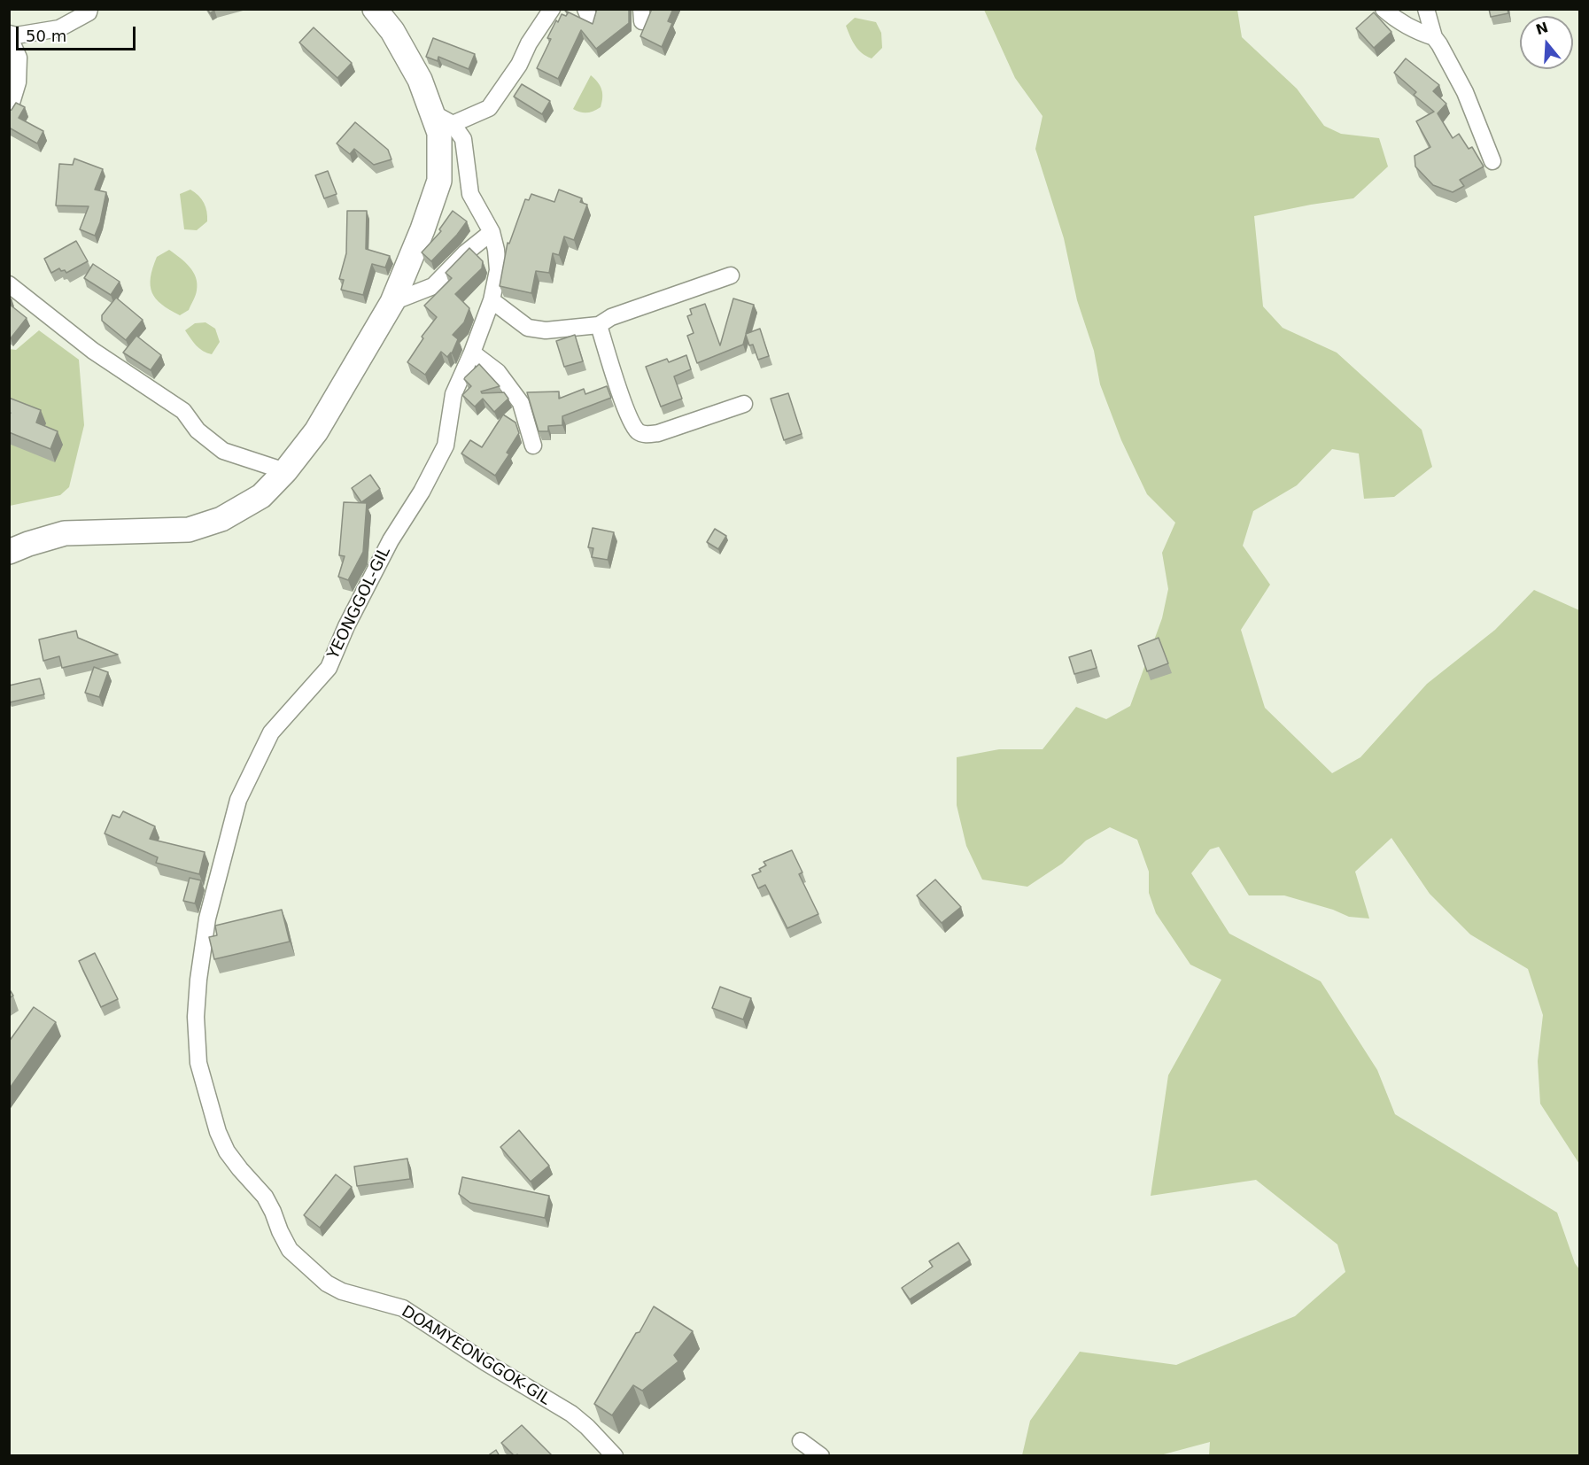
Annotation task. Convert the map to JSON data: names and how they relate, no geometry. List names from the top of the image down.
{
  "streets": {
    "street": ["YEONGGOL-GIL", "DOAMYEONGGOK-GIL"]
  },
  "crossings": [
    ["YEONGGOL-GIL", "DOAMYEONGGOK-GIL"]
  ],
  "scale_bar": "50 m",
  "north": "top"
}
